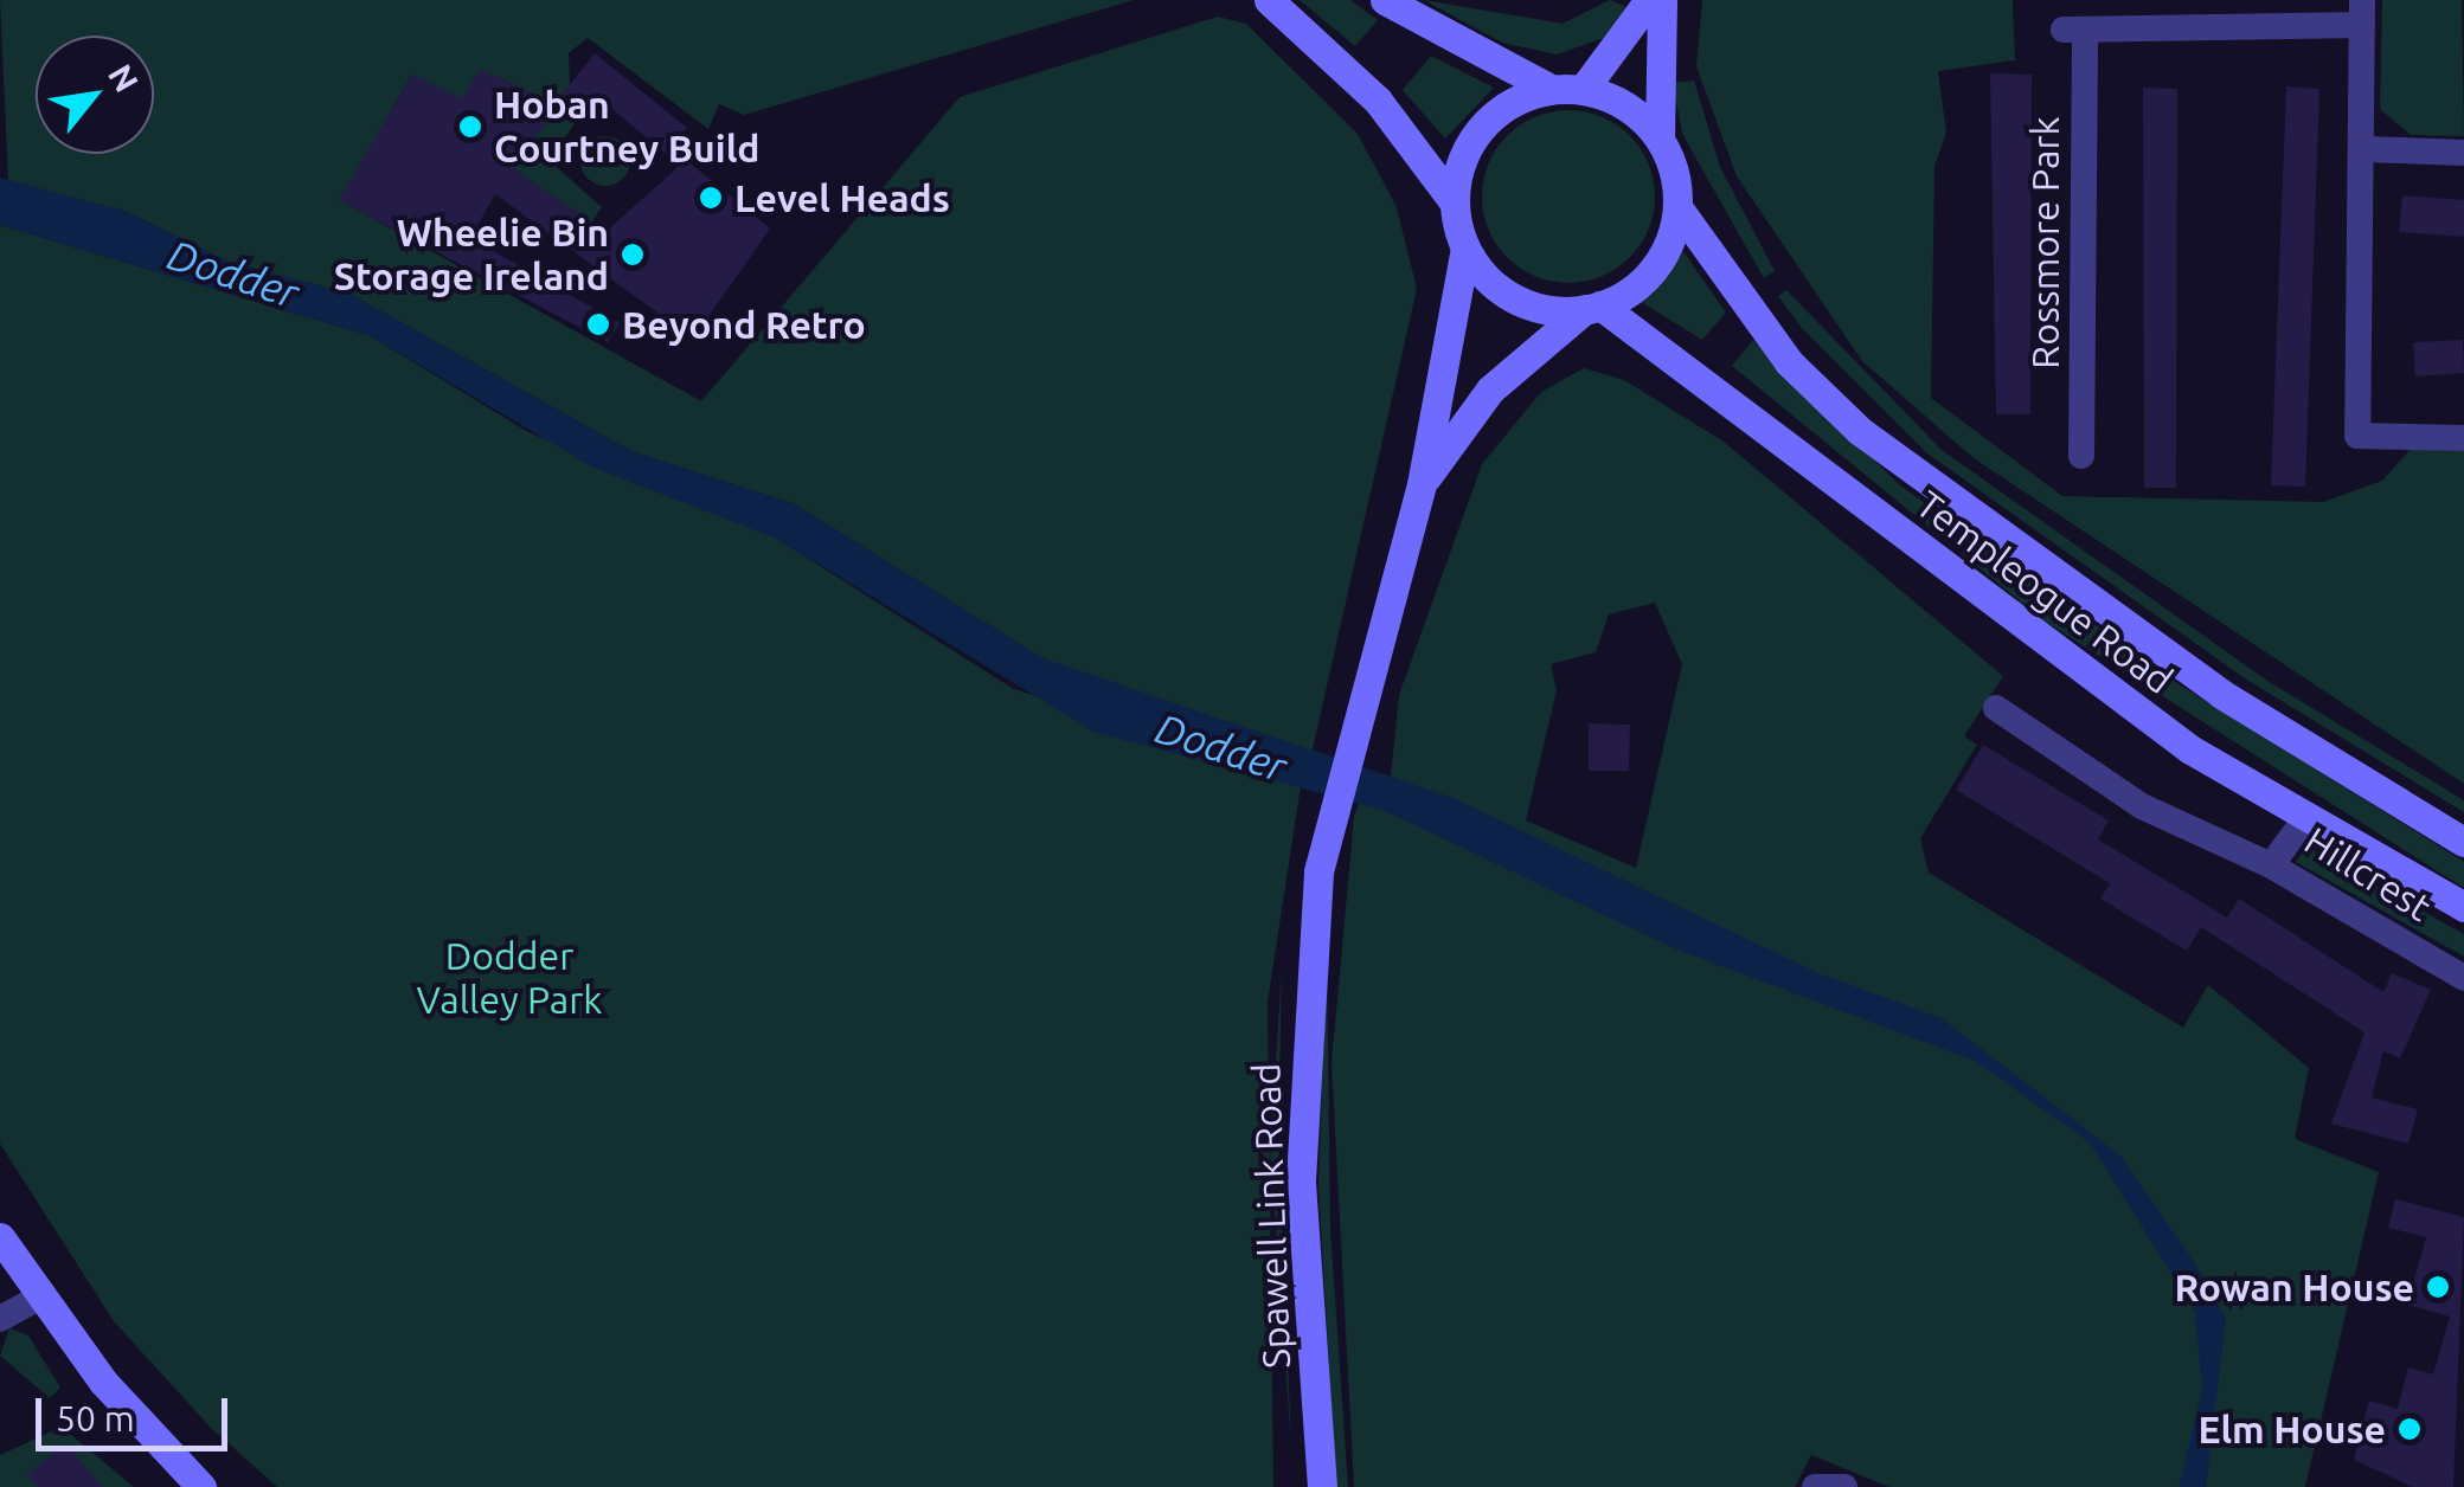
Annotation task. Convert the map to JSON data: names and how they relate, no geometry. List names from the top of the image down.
{
  "streets": {
    "main road": ["Templeogue Road", "Spawell Link Road"],
    "street": ["Rossmore Park", "Hillcrest"]
  },
  "crossings": [
    ["Templeogue Road", "Hillcrest"]
  ],
  "water": ["Dodder"],
  "parks": ["Dodder Valley Park"],
  "places": [
    "Hoban Courtney Build",
    "Level Heads",
    "Wheelie Bin Storage Ireland",
    "Beyond Retro",
    "Rowan House",
    "Elm House"
  ],
  "scale_bar": "50 m",
  "north": "top right"
}
